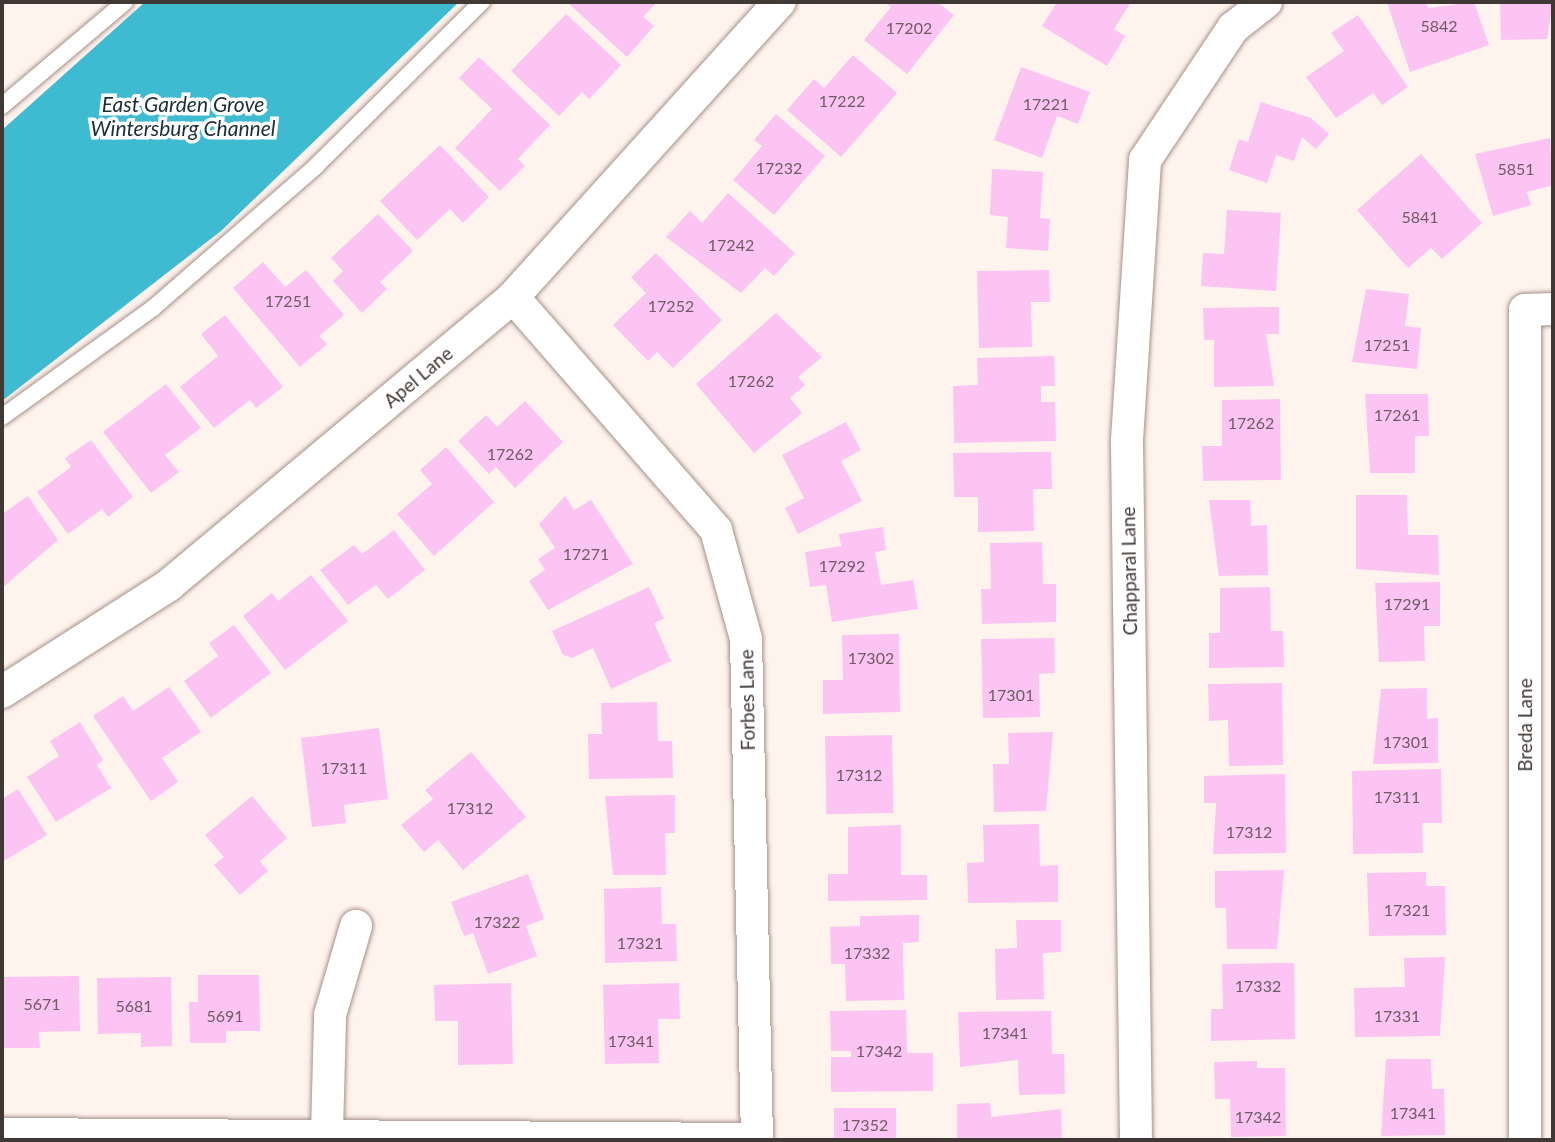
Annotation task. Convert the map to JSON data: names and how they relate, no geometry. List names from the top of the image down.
{
  "streets": {
    "street": [
      "Apel Lane",
      "Chapparal Lane",
      "Forbes Lane",
      "Breda Lane"
    ]
  },
  "crossings": [
    ["Apel Lane", "Forbes Lane"]
  ],
  "water": ["East Garden Grove Wintersburg Channel"],
  "house_numbers": [
    "5842",
    "17202",
    "17222",
    "17221",
    "17232",
    "5851",
    "5841",
    "17242",
    "17251",
    "17252",
    "17251",
    "17262",
    "17261",
    "17262",
    "17262",
    "17271",
    "17292",
    "17291",
    "17302",
    "17301",
    "17301",
    "17311",
    "17312",
    "17311",
    "17312",
    "17312",
    "17321",
    "17322",
    "17321",
    "17332",
    "17332",
    "5671",
    "5681",
    "5691",
    "17331",
    "17341",
    "17341",
    "17342",
    "17341",
    "17342",
    "17352"
  ]
}
